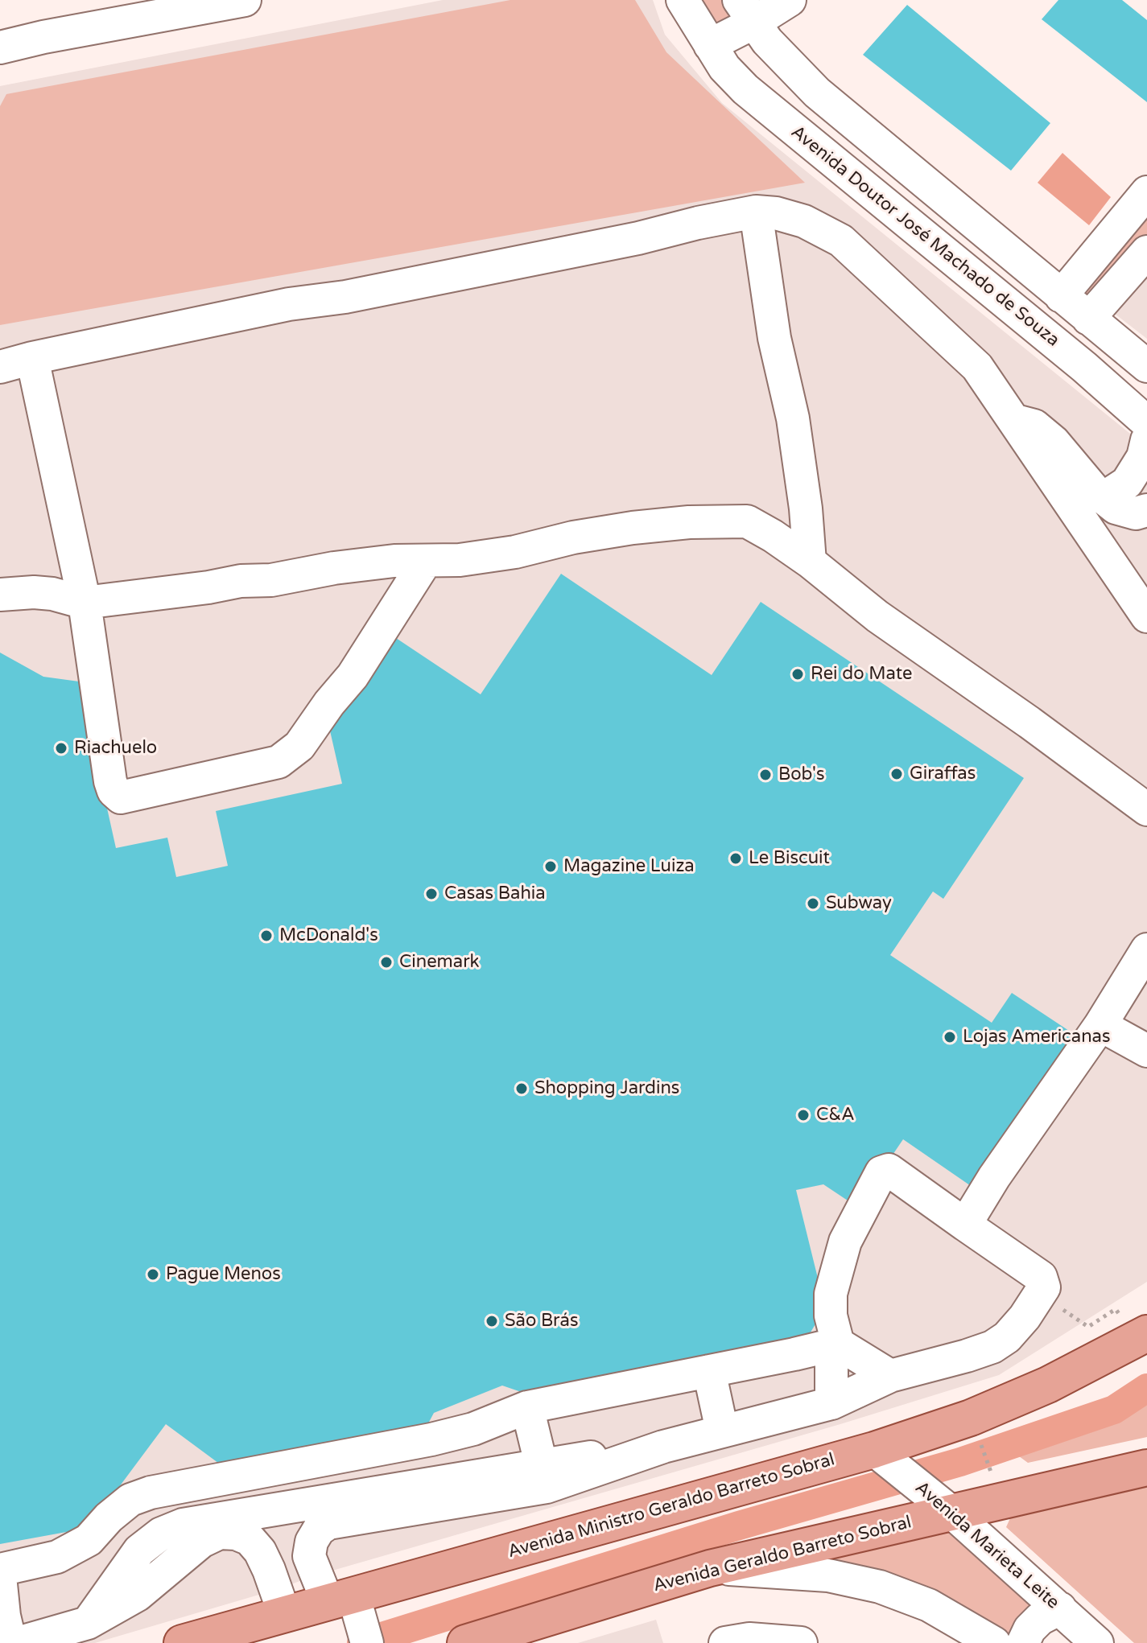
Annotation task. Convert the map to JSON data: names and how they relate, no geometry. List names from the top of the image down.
{
  "streets": {
    "main road": ["Avenida Ministro Geraldo Barreto Sobral", "Avenida Geraldo Barreto Sobral"],
    "street": ["Avenida Doutor José Machado de Souza", "Avenida Marieta Leite"]
  },
  "crossings": [
    ["Avenida Ministro Geraldo Barreto Sobral", "Avenida Marieta Leite"],
    ["Avenida Marieta Leite", "Avenida Geraldo Barreto Sobral"]
  ],
  "places": [
    "Rei do Mate",
    "Riachuelo",
    "Giraffas",
    "Bob's",
    "Le Biscuit",
    "Magazine Luiza",
    "Casas Bahia",
    "Subway",
    "McDonald's",
    "Cinemark",
    "Lojas Americanas",
    "Shopping Jardins",
    "C&A",
    "Pague Menos",
    "São Brás"
  ]
}
